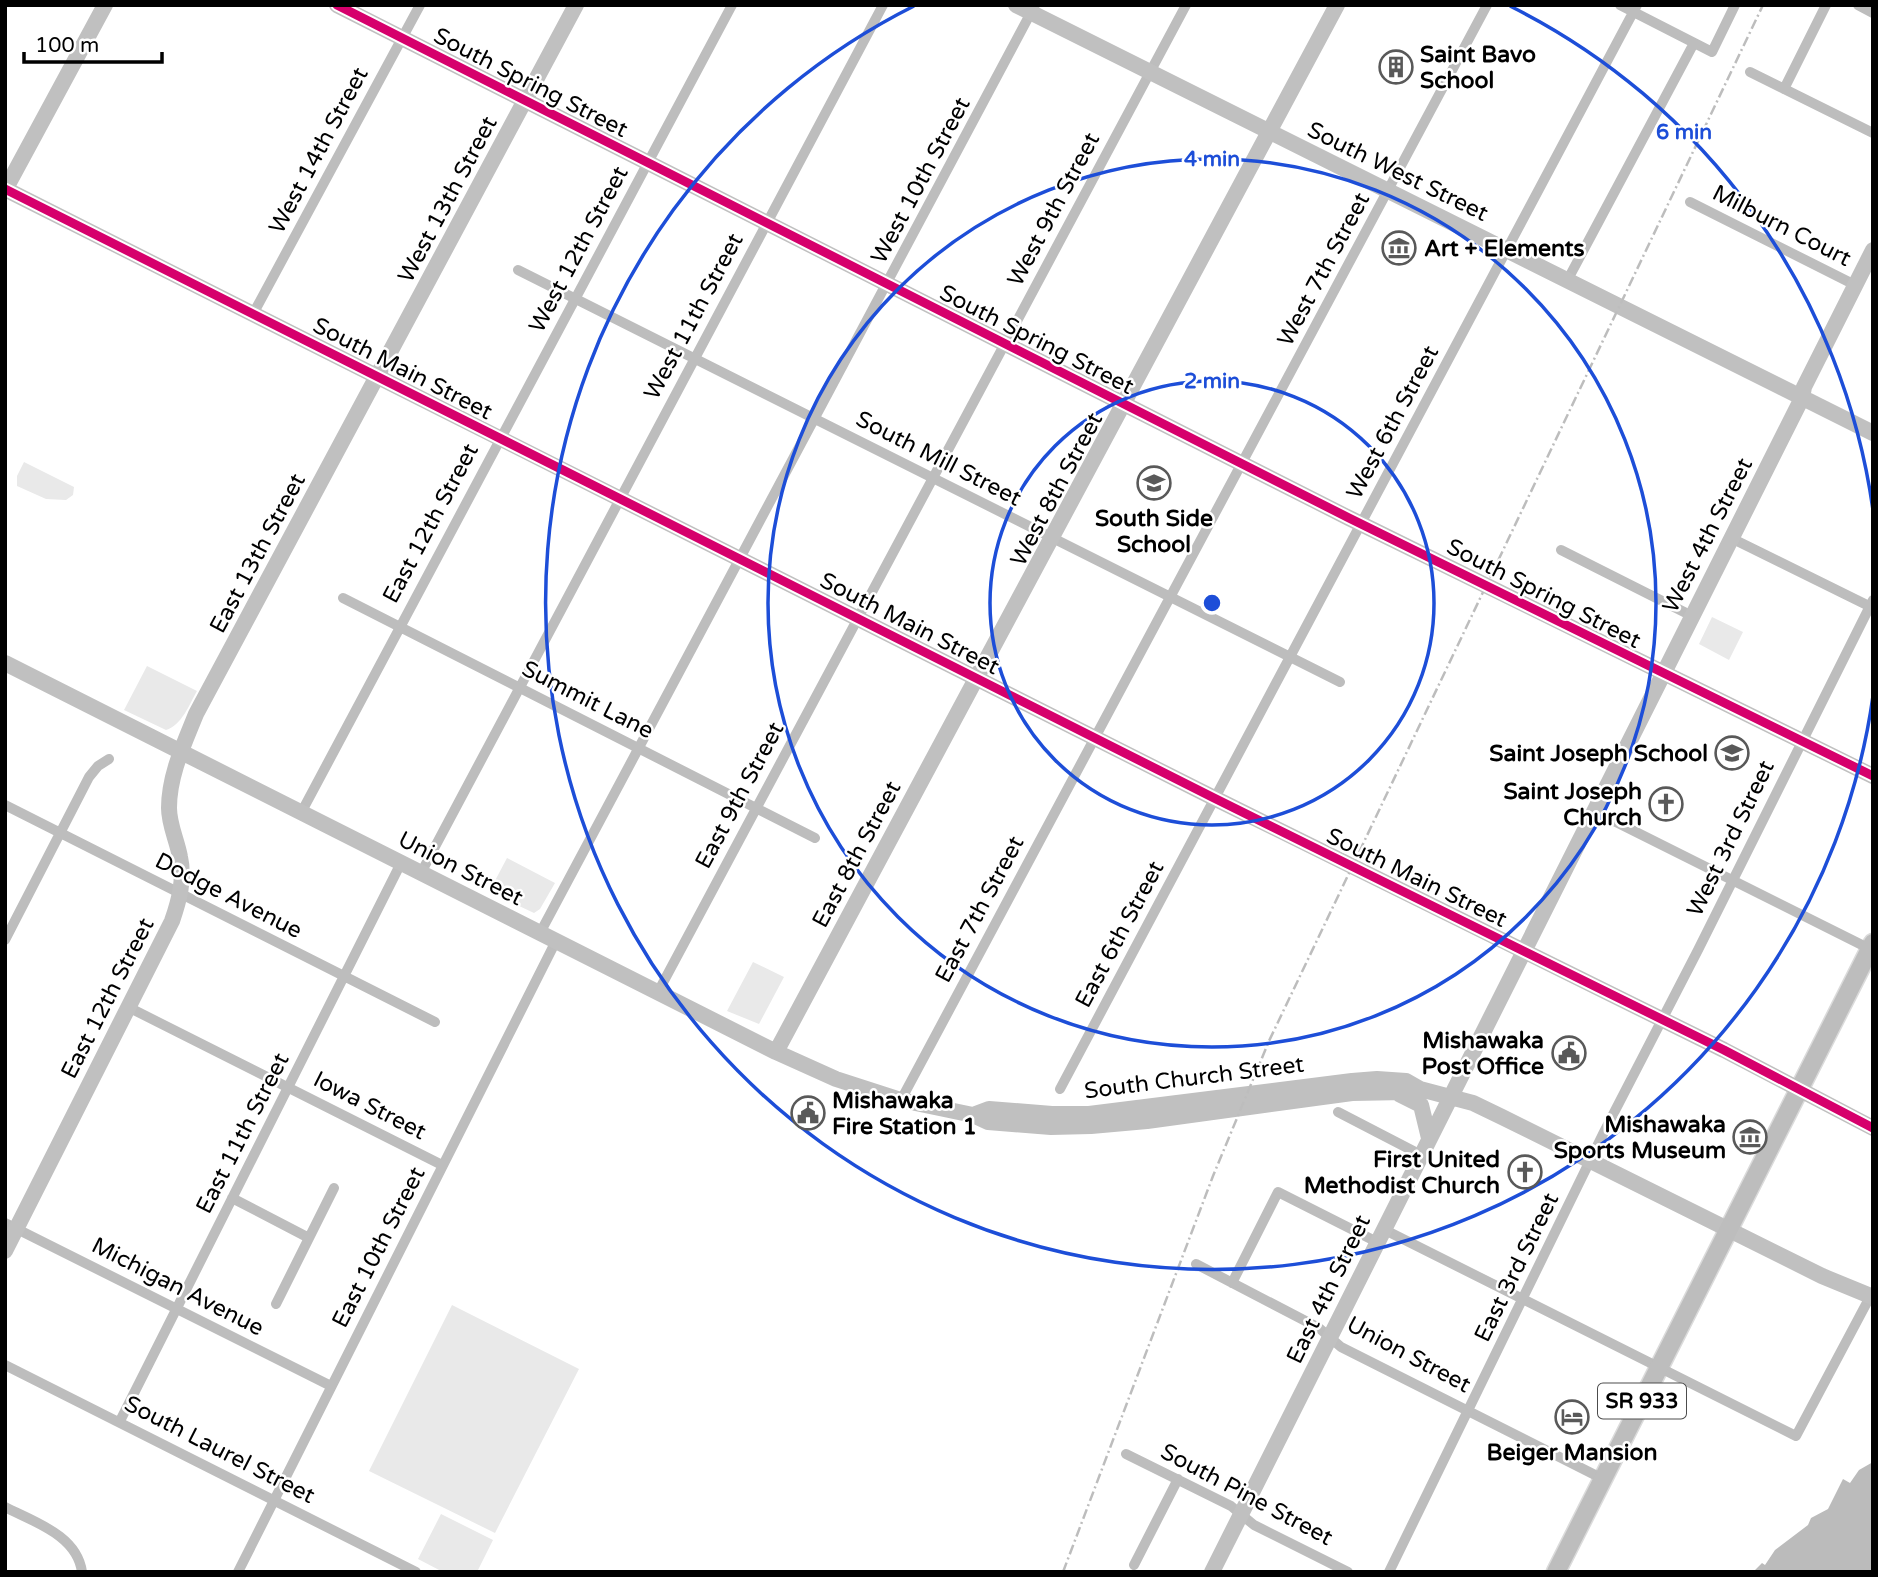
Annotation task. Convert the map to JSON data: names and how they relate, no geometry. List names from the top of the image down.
{
  "streets": {
    "main road": ["SR 933"],
    "street": [
      "South Spring Street",
      "West 14th Street",
      "South West Street",
      "West 10th Street",
      "West 13th Street",
      "West 9th Street",
      "Milburn Court",
      "West 12th Street",
      "West 7th Street",
      "West 11th Street",
      "South Main Street",
      "West 6th Street",
      "South Mill Street",
      "West 8th Street",
      "East 12th Street",
      "West 4th Street",
      "East 13th Street",
      "Summit Lane",
      "East 9th Street",
      "West 3rd Street",
      "East 8th Street",
      "Union Street",
      "Dodge Avenue",
      "East 7th Street",
      "East 6th Street",
      "South Church Street",
      "Iowa Street",
      "East 11th Street",
      "East 10th Street",
      "East 3rd Street",
      "Michigan Avenue",
      "East 4th Street",
      "South Laurel Street",
      "South Pine Street"
    ]
  },
  "crossings": [
    ["South Spring Street", "West 14th Street"],
    ["South Spring Street", "West 10th Street"],
    ["South Spring Street", "West 13th Street"],
    ["South Spring Street", "West 9th Street"],
    ["South Spring Street", "West 12th Street"],
    ["South Spring Street", "West 7th Street"],
    ["South Spring Street", "West 11th Street"],
    ["South Spring Street", "West 6th Street"],
    ["South Spring Street", "West 8th Street"],
    ["South Spring Street", "West 4th Street"],
    ["South Spring Street", "West 3rd Street"],
    ["West 14th Street", "South Main Street"],
    ["South West Street", "West 10th Street"],
    ["South West Street", "West 9th Street"],
    ["South West Street", "West 7th Street"],
    ["South West Street", "West 6th Street"],
    ["South West Street", "West 8th Street"],
    ["South West Street", "West 4th Street"],
    ["West 10th Street", "South Main Street"],
    ["West 10th Street", "South Mill Street"],
    ["West 13th Street", "South Main Street"],
    ["West 13th Street", "East 13th Street"],
    ["West 9th Street", "South Main Street"],
    ["West 9th Street", "South Mill Street"],
    ["West 9th Street", "East 9th Street"],
    ["Milburn Court", "West 4th Street"],
    ["West 12th Street", "South Main Street"],
    ["West 12th Street", "South Mill Street"],
    ["West 12th Street", "East 12th Street"],
    ["West 7th Street", "South Main Street"],
    ["West 7th Street", "South Mill Street"],
    ["West 7th Street", "East 7th Street"],
    ["West 11th Street", "South Main Street"],
    ["West 11th Street", "South Mill Street"],
    ["South Main Street", "West 6th Street"],
    ["South Main Street", "West 8th Street"],
    ["South Main Street", "East 12th Street"],
    ["South Main Street", "West 4th Street"],
    ["South Main Street", "East 13th Street"],
    ["South Main Street", "East 9th Street"],
    ["South Main Street", "West 3rd Street"],
    ["South Main Street", "East 8th Street"],
    ["South Main Street", "East 7th Street"],
    ["South Main Street", "East 6th Street"],
    ["South Main Street", "East 3rd Street"],
    ["South Main Street", "East 4th Street"],
    ["South Main Street", "SR 933"],
    ["West 6th Street", "South Mill Street"],
    ["West 6th Street", "East 6th Street"],
    ["South Mill Street", "West 8th Street"],
    ["West 8th Street", "East 8th Street"],
    ["East 12th Street", "East 13th Street"],
    ["East 12th Street", "Summit Lane"],
    ["East 12th Street", "Union Street"],
    ["East 12th Street", "Dodge Avenue"],
    ["East 12th Street", "Iowa Street"],
    ["East 12th Street", "Michigan Avenue"],
    ["West 4th Street", "East 4th Street"],
    ["East 13th Street", "Union Street"],
    ["Summit Lane", "East 9th Street"],
    ["East 9th Street", "Union Street"],
    ["West 3rd Street", "East 3rd Street"],
    ["East 8th Street", "Union Street"],
    ["Union Street", "East 7th Street"],
    ["Union Street", "South Church Street"],
    ["Union Street", "East 11th Street"],
    ["Union Street", "East 10th Street"],
    ["Union Street", "East 3rd Street"],
    ["Union Street", "East 4th Street"],
    ["Union Street", "SR 933"],
    ["Dodge Avenue", "East 11th Street"],
    ["East 7th Street", "South Church Street"],
    ["South Church Street", "East 3rd Street"],
    ["South Church Street", "East 4th Street"],
    ["South Church Street", "SR 933"],
    ["Iowa Street", "East 11th Street"],
    ["Iowa Street", "East 10th Street"],
    ["East 11th Street", "Michigan Avenue"],
    ["East 11th Street", "South Laurel Street"],
    ["East 10th Street", "Michigan Avenue"],
    ["East 10th Street", "South Laurel Street"],
    ["East 4th Street", "South Pine Street"]
  ],
  "places": {
    "building": ["Saint Bavo School"],
    "museum": ["Art + Elements", "Mishawaka Sports Museum"],
    "school or university": ["South Side School", "Saint Joseph School"],
    "church": ["Saint Joseph Church", "First United Methodist Church"],
    "public building": ["Mishawaka Post Office", "Mishawaka Fire Station 1"],
    "hotel": ["Beiger Mansion"]
  },
  "scale_bar": "100 m",
  "rings": ["6 min", "4 min", "2 min"]
}
